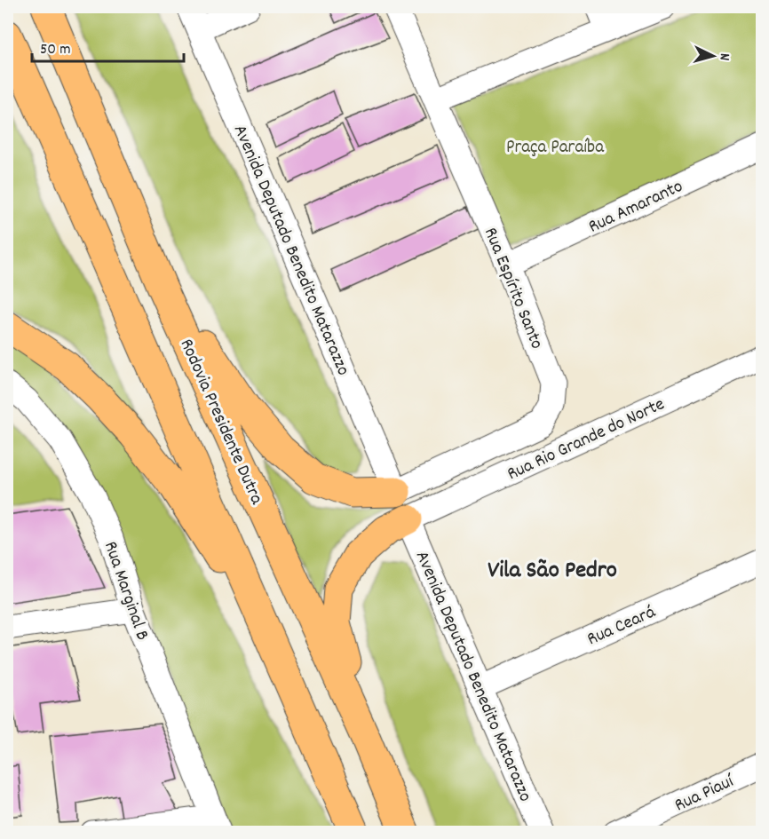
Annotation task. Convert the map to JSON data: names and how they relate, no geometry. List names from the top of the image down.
{
  "streets": {
    "highway": ["Rodovia Presidente Dutra"],
    "street": [
      "Rua Amaranto",
      "Avenida Deputado Benedito Matarazzo",
      "Rua Espírito Santo",
      "Rua Rio Grande do Norte",
      "Rua Marginal B",
      "Rua Ceará",
      "Rua Piauí"
    ]
  },
  "crossings": [
    ["Rua Amaranto", "Rua Espírito Santo"],
    ["Avenida Deputado Benedito Matarazzo", "Rua Espírito Santo"],
    ["Avenida Deputado Benedito Matarazzo", "Rua Rio Grande do Norte"],
    ["Avenida Deputado Benedito Matarazzo", "Rua Ceará"]
  ],
  "districts": ["Vila São Pedro"],
  "parks": ["Praça Paraíba"],
  "scale_bar": "50 m",
  "north": "right"
}
